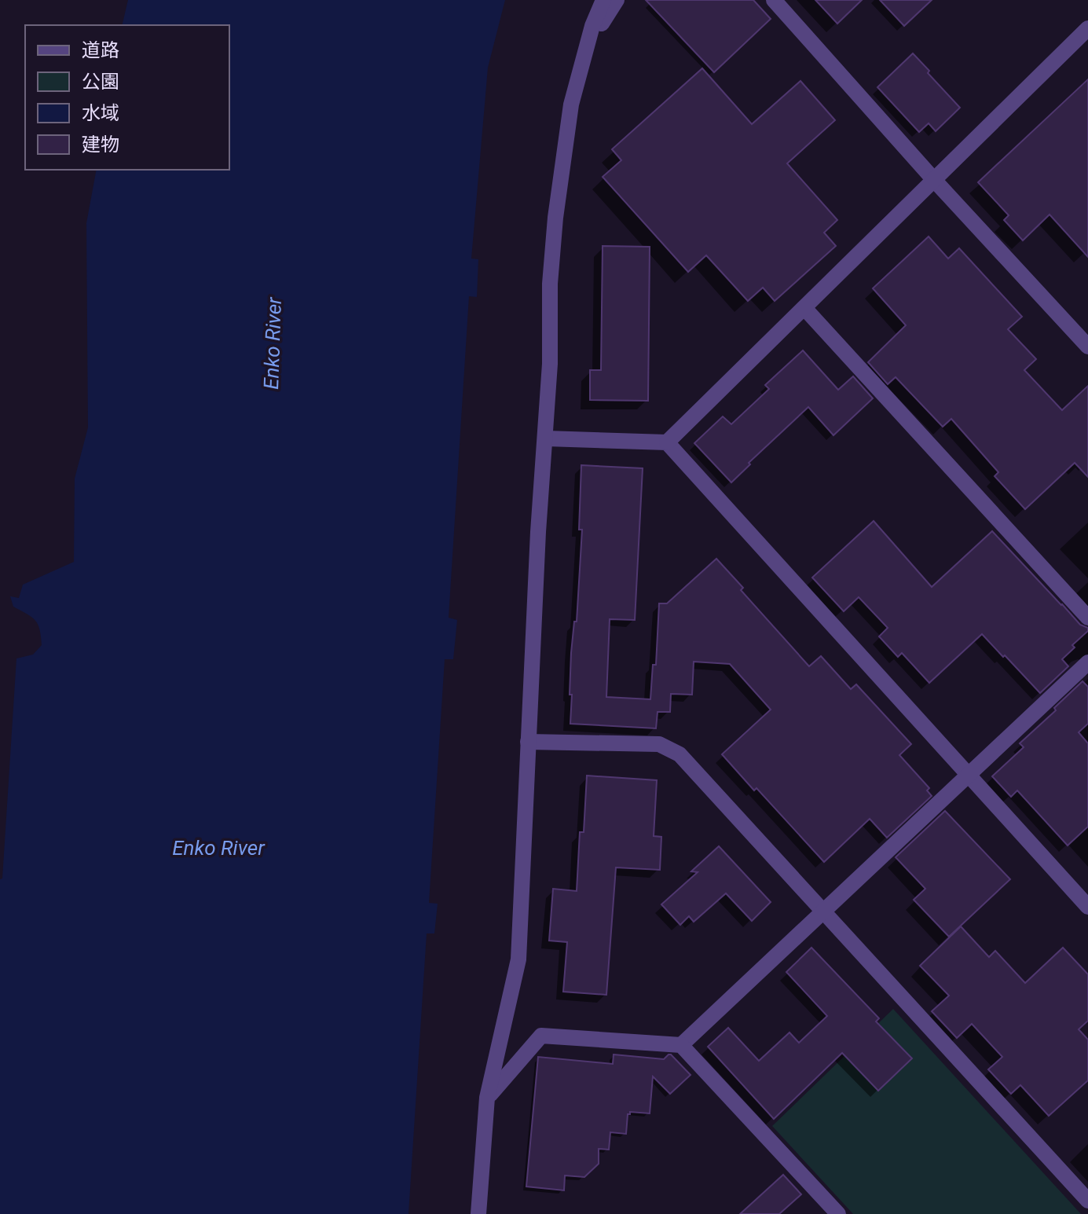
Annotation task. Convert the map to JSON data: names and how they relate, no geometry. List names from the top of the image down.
{
  "water": ["Enko River"],
  "legend": [
    "道路",
    "公園",
    "水域",
    "建物"
  ]
}
